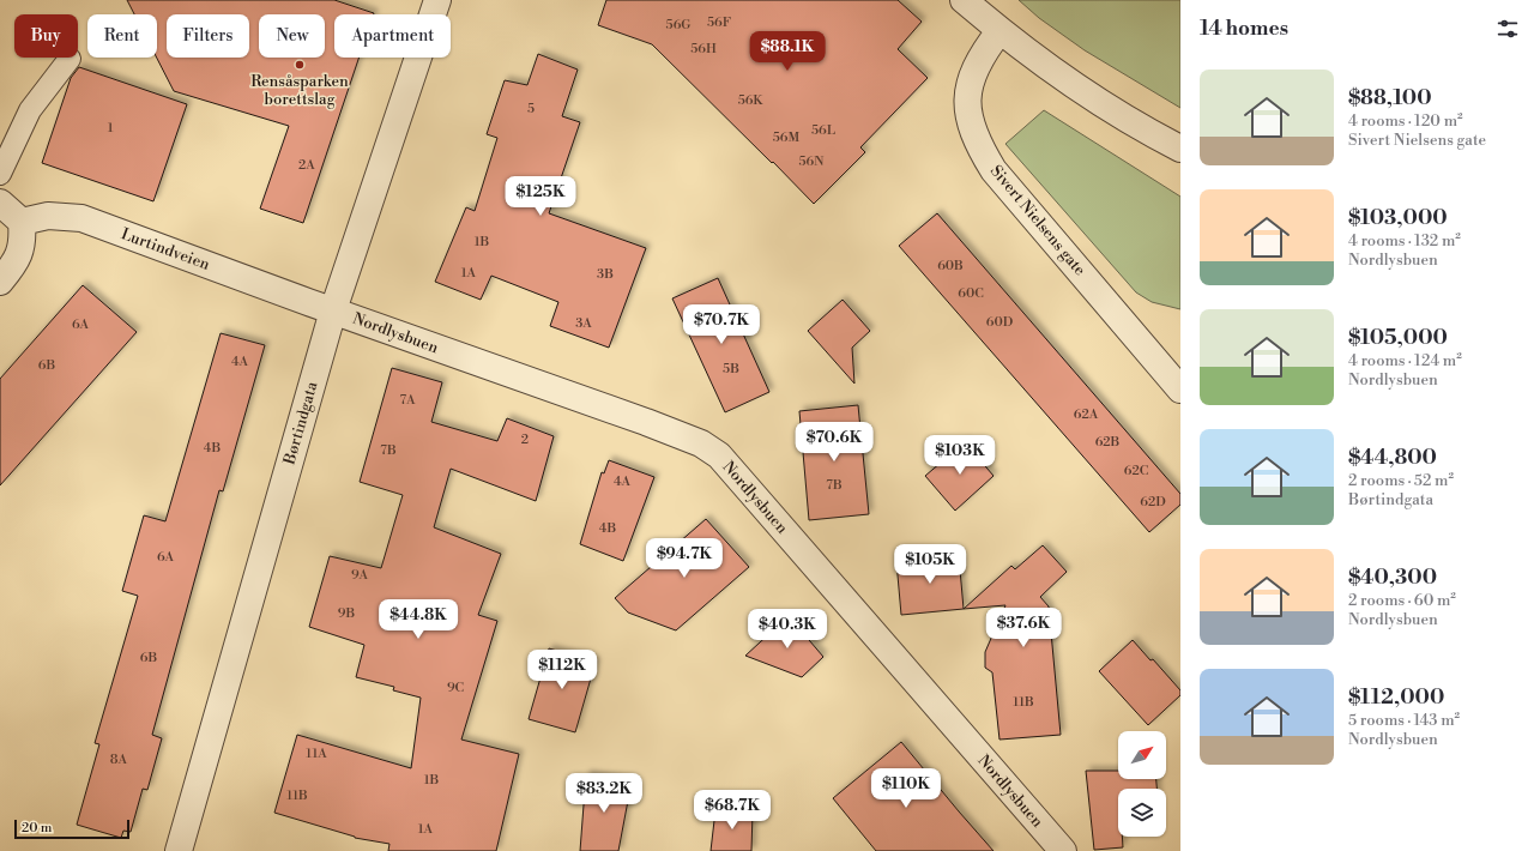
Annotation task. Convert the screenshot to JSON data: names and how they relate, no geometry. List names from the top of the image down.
{
  "streets": {
    "street": [
      "Sivert Nielsens gate",
      "Lurtindveien",
      "Nordlysbuen",
      "Børtindgata"
    ]
  },
  "crossings": [
    ["Lurtindveien", "Nordlysbuen"],
    ["Lurtindveien", "Børtindgata"],
    ["Nordlysbuen", "Børtindgata"]
  ],
  "places": ["Rensåsparken borettslag"],
  "house_numbers": [
    "56F",
    "56G",
    "56H",
    "56K",
    "5",
    "1",
    "56L",
    "56M",
    "56N",
    "2A",
    "1B",
    "60B",
    "1A",
    "3B",
    "60C",
    "60D",
    "3A",
    "6A",
    "4A",
    "6B",
    "5B",
    "7A",
    "62A",
    "2",
    "62B",
    "4B",
    "7B",
    "62C",
    "4A",
    "7B",
    "62D",
    "4B",
    "6A",
    "9A",
    "9B",
    "6B",
    "9C",
    "11B",
    "11A",
    "8A",
    "1B",
    "11B",
    "1A"
  ],
  "scale_bar": "20 m",
  "north": "top right",
  "page": {
    "heading": "14 homes",
    "chip": [
      "Buy",
      "Rent",
      "Filters",
      "New",
      "Apartment"
    ],
    "price": [
      "$88.1K",
      "$125K",
      "$70.7K",
      "$70.6K",
      "$103K",
      "$94.7K",
      "$105K",
      "$44.8K",
      "$37.6K",
      "$40.3K",
      "$112K",
      "$110K",
      "$83.2K",
      "$68.7K"
    ],
    "list": [
      {
        "name": "$88,100",
        "note": "4 rooms · 120 m² · Sivert Nielsens gate"
      },
      {
        "name": "$103,000",
        "note": "4 rooms · 132 m² · Nordlysbuen"
      },
      {
        "name": "$105,000",
        "note": "4 rooms · 124 m² · Nordlysbuen"
      },
      {
        "name": "$44,800",
        "note": "2 rooms · 52 m² · Børtindgata"
      },
      {
        "name": "$40,300",
        "note": "2 rooms · 60 m² · Nordlysbuen"
      },
      {
        "name": "$112,000",
        "note": "5 rooms · 143 m² · Nordlysbuen"
      }
    ],
    "scale": "20 m"
  }
}
